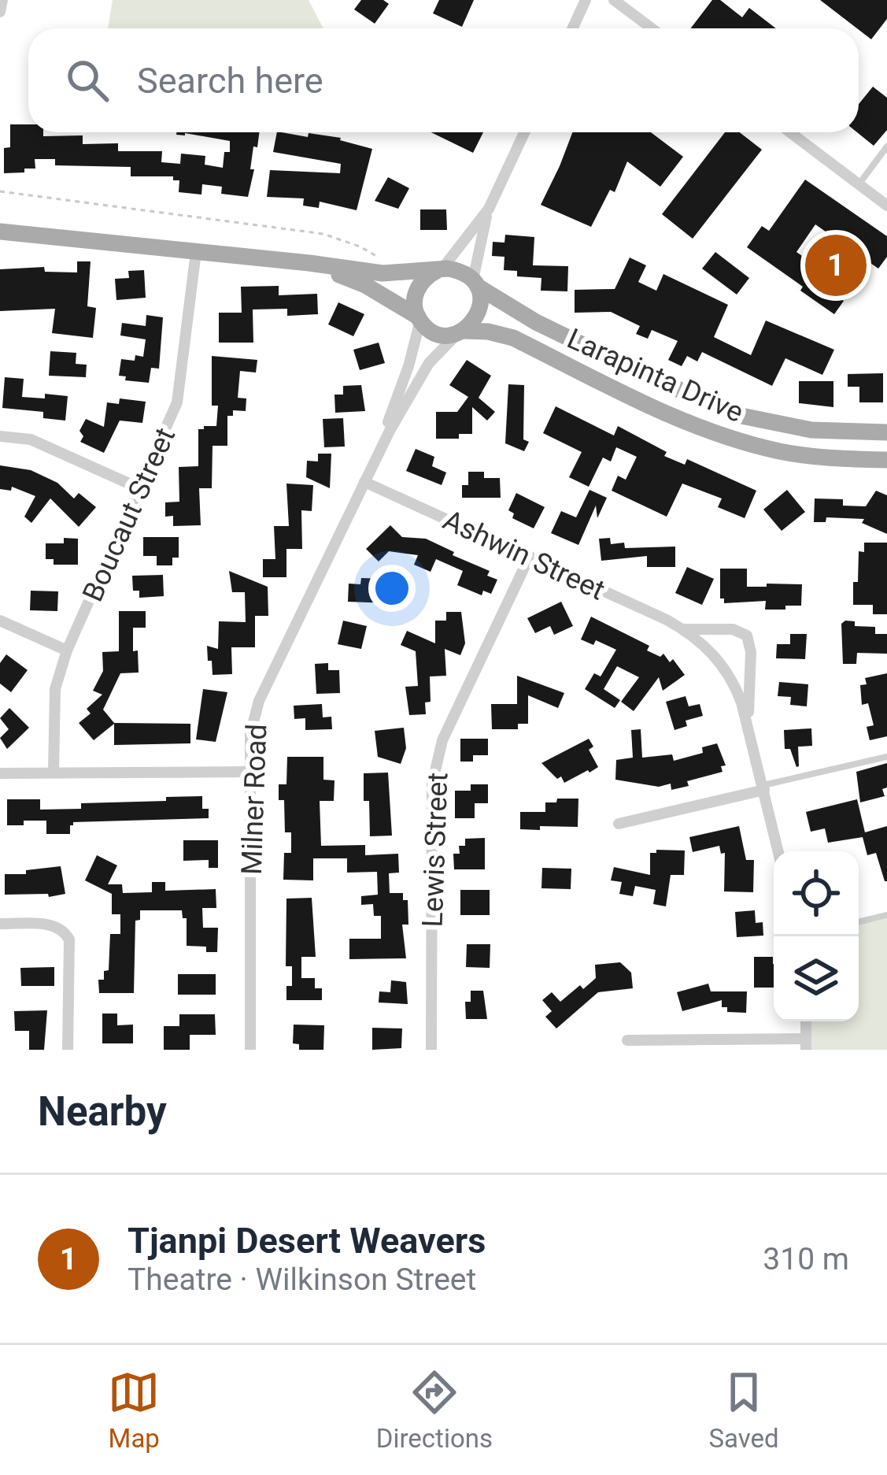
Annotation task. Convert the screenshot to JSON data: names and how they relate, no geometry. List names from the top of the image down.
{
  "streets": {
    "main road": ["Larapinta Drive"],
    "street": [
      "Boucaut Street",
      "Ashwin Street",
      "Milner Road",
      "Lewis Street"
    ]
  },
  "crossings": [
    ["Larapinta Drive", "Milner Road"],
    ["Ashwin Street", "Milner Road"],
    ["Ashwin Street", "Lewis Street"]
  ],
  "page": {
    "search": "Search here",
    "pins": "1",
    "heading": "Nearby",
    "list": [
      {
        "mark": "1",
        "name": "Tjanpi Desert Weavers",
        "note": "Theatre · Wilkinson Street",
        "value": "310 m"
      }
    ],
    "nav": ["Map", "Directions", "Saved"]
  }
}
